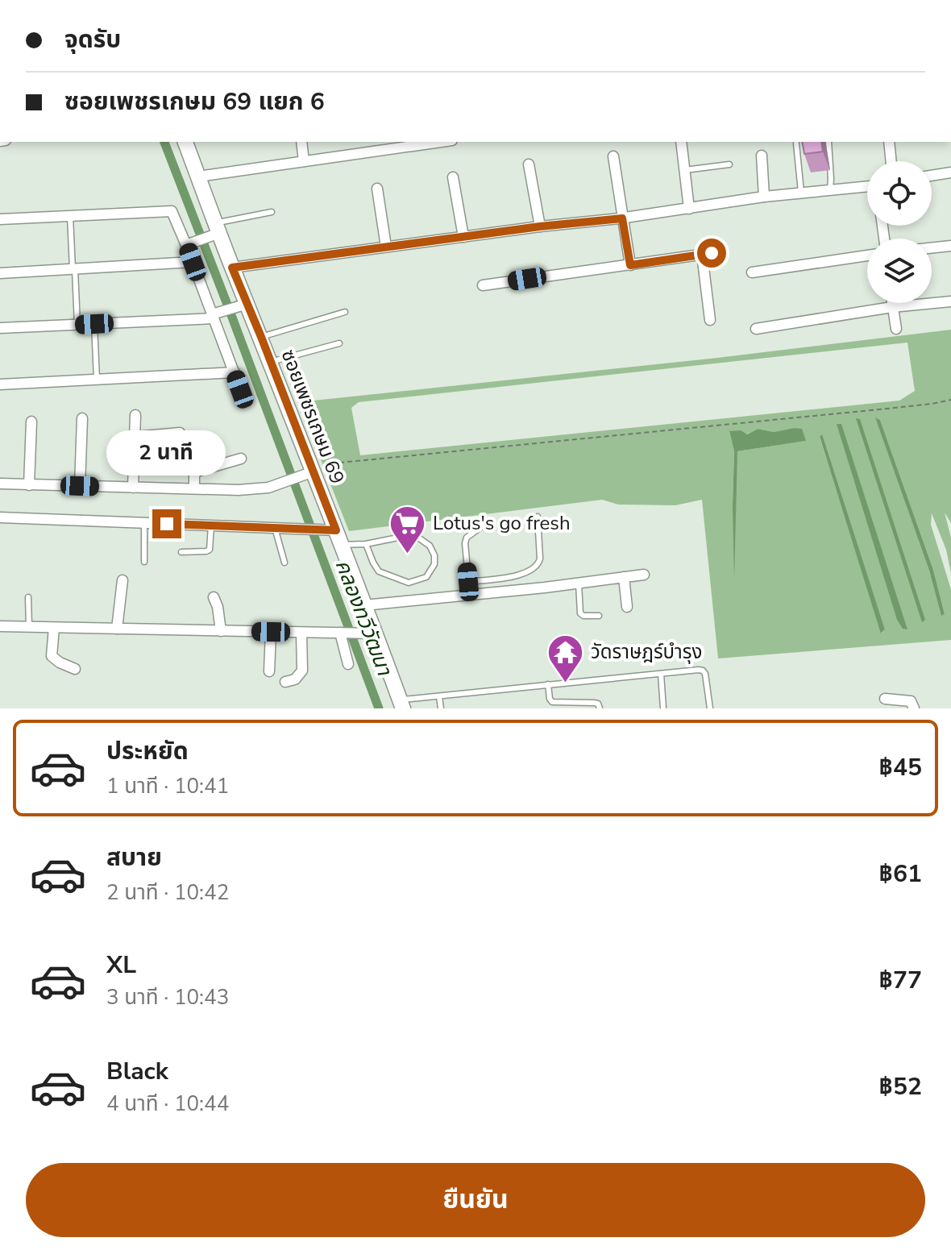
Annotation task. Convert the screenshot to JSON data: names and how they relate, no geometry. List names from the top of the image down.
{
  "streets": {
    "main road": ["ซอยเพชรเกษม 69"]
  },
  "water": ["คลองทวีวัฒนา"],
  "places": {
    "supermarket": ["Lotus's go fresh"],
    "temple": ["วัดราษฎร์บำรุง"]
  },
  "page": {
    "banner": ["จุดรับ", "ซอยเพชรเกษม 69 แยก 6"],
    "bubble": "2 นาที",
    "list": [
      {
        "name": "ประหยัด",
        "note": "1 นาที · 10:41",
        "value": "฿45"
      },
      {
        "name": "สบาย",
        "note": "2 นาที · 10:42",
        "value": "฿61"
      },
      {
        "name": "XL",
        "note": "3 นาที · 10:43",
        "value": "฿77"
      },
      {
        "name": "Black",
        "note": "4 นาที · 10:44",
        "value": "฿52"
      }
    ],
    "buttons": "ยืนยัน"
  }
}
